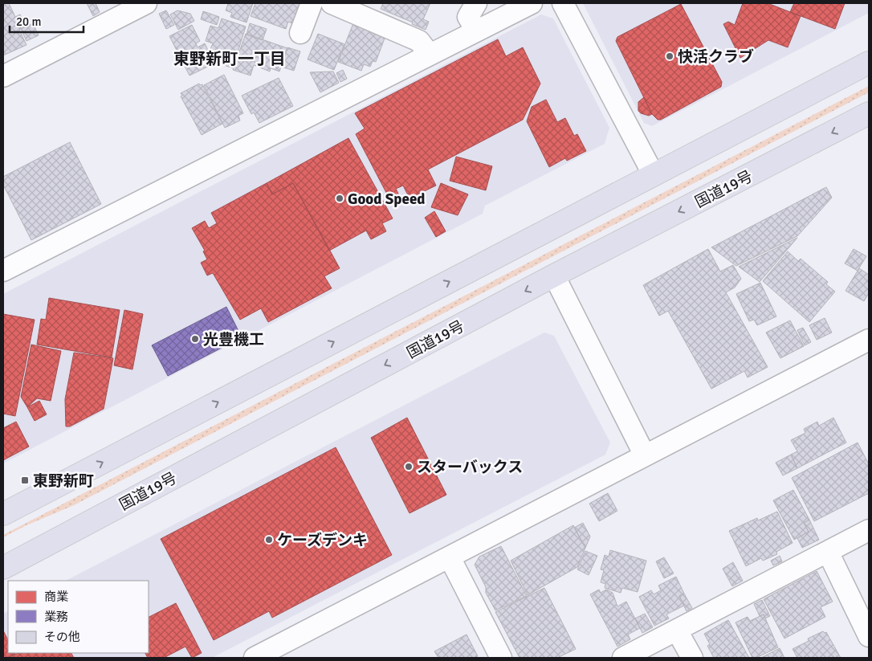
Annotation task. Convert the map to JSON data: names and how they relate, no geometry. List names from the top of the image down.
{
  "streets": {
    "highway": ["国道19号"]
  },
  "districts": ["東野新町一丁目"],
  "places": {
    "other": [
      "快活クラブ",
      "Good Speed",
      "光豊機工",
      "スターバックス",
      "ケーズデンキ"
    ],
    "transit": ["東野新町"]
  },
  "legend": ["商業", "業務", "その他"],
  "scale_bar": "20 m"
}
